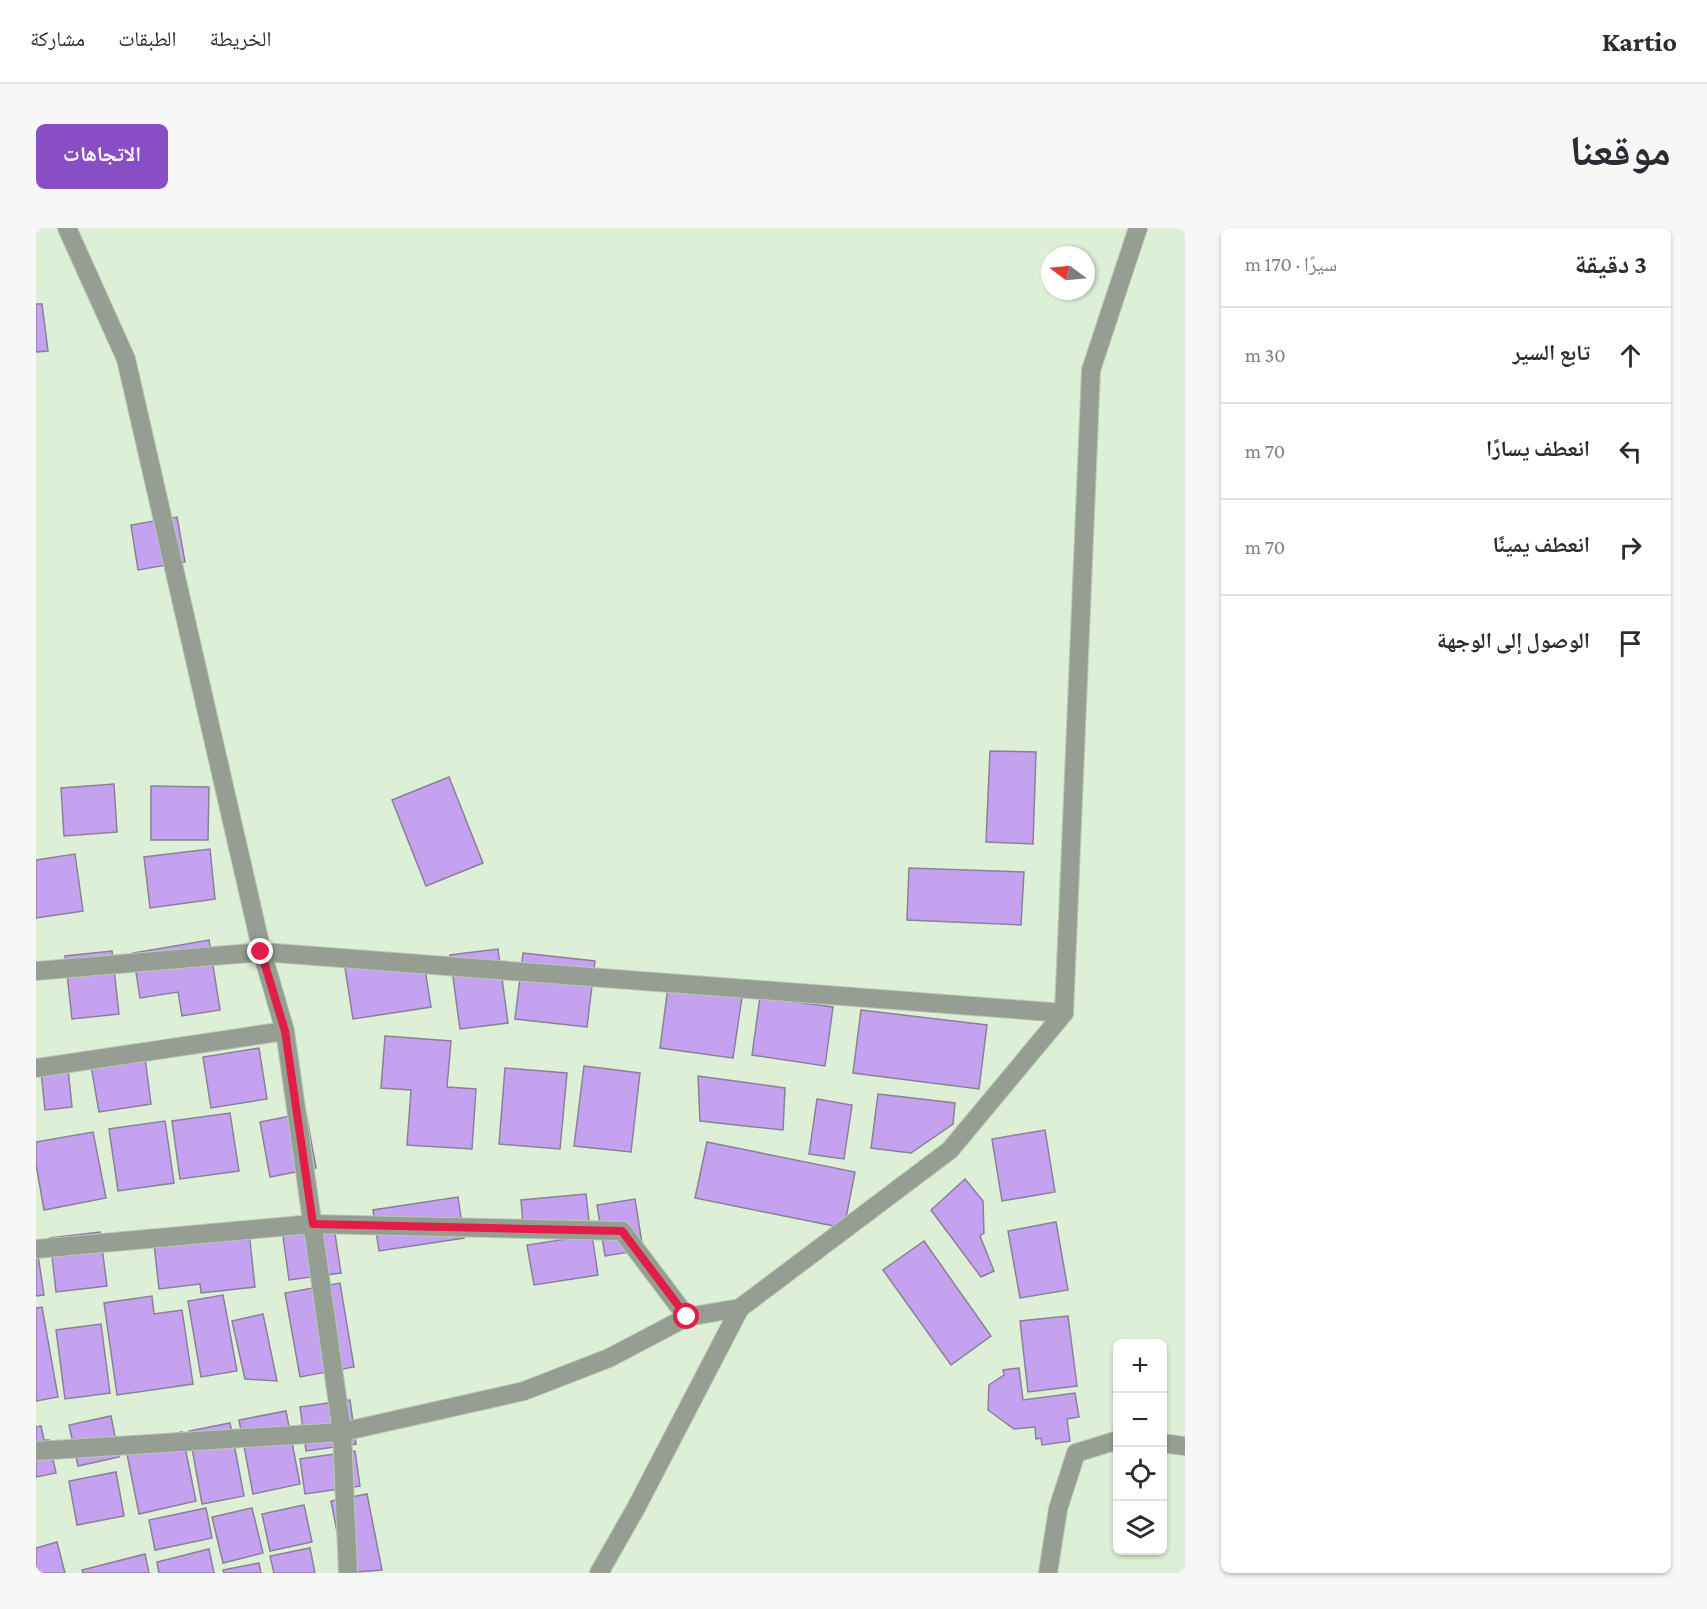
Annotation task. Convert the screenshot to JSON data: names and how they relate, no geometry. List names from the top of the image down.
{
  "north": "left",
  "page": {
    "header": "Kartio",
    "nav": ["الخريطة", "الطبقات", "مشاركة"],
    "title": "موقعنا",
    "buttons": "الاتجاهات",
    "heading": ["3 دقيقة", "سيرًا · 170 m"],
    "list": [
      ["تابع السير", "30 m"],
      ["انعطف يسارًا", "70 m"],
      ["انعطف يمينًا", "70 m"],
      "الوصول إلى الوجهة"
    ],
    "map_buttons": ["+", "−"]
  }
}
